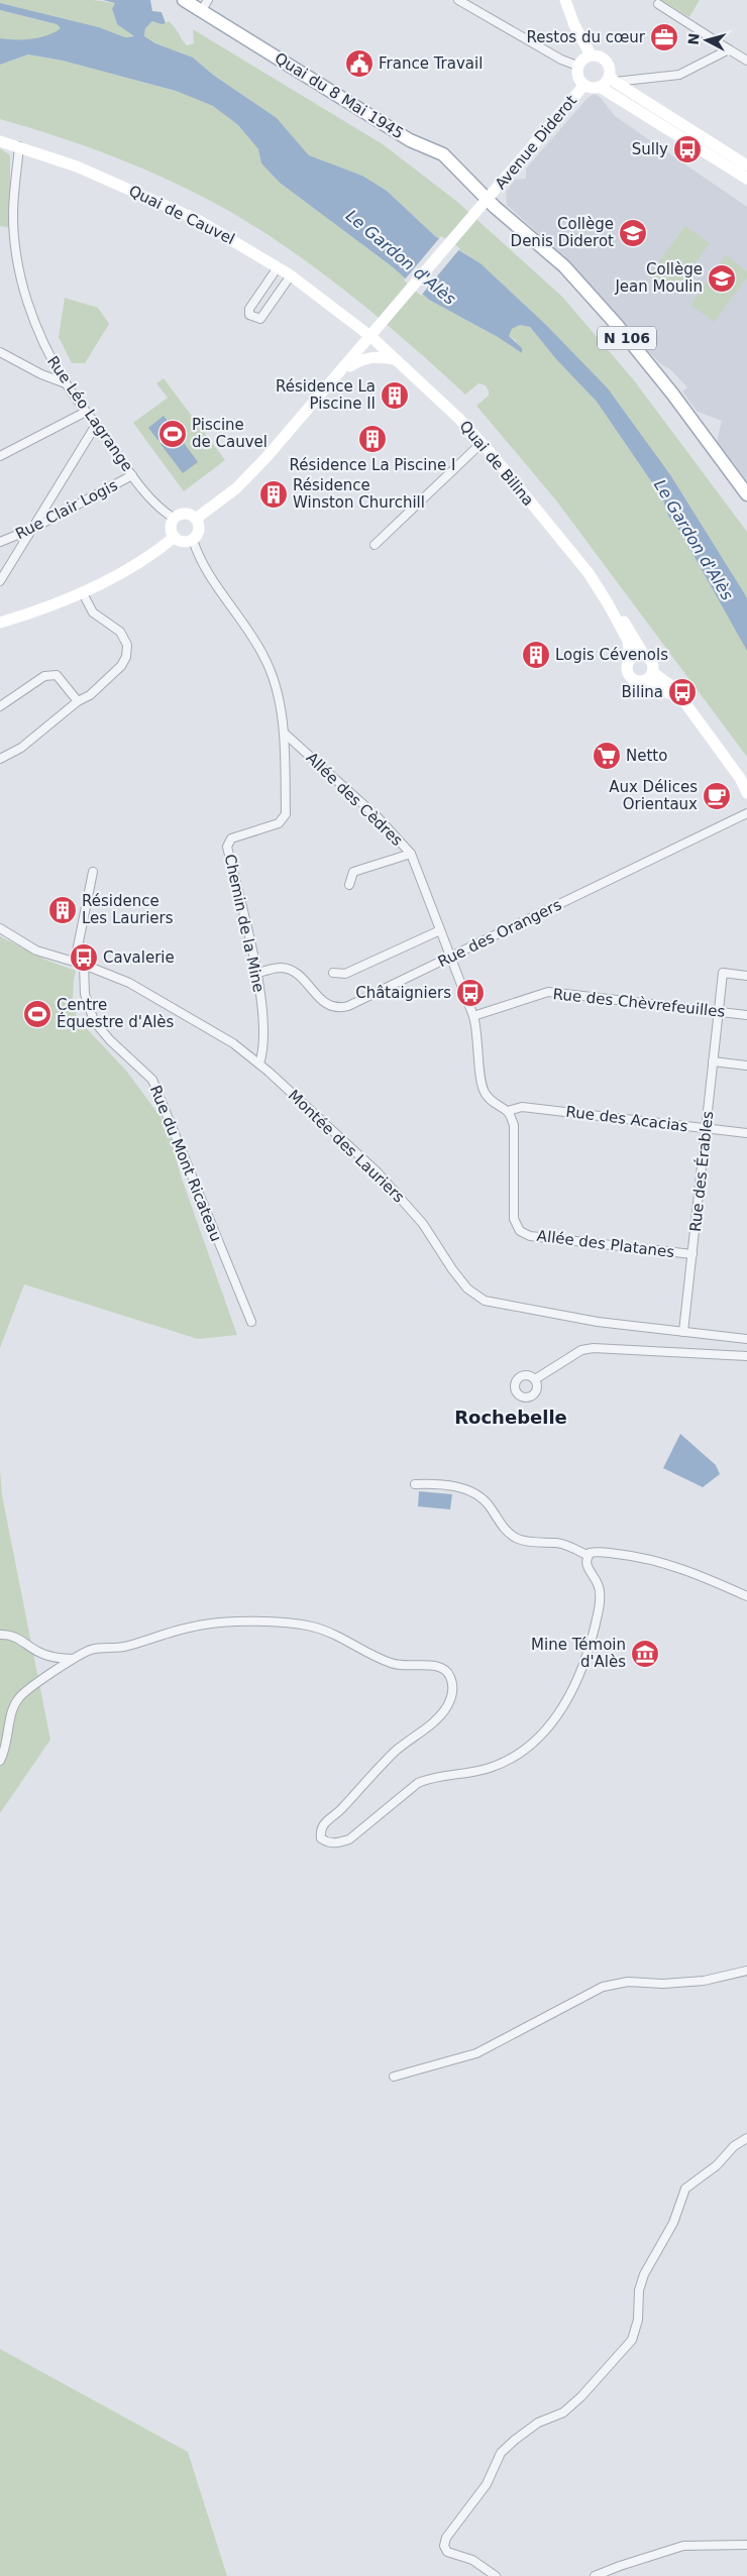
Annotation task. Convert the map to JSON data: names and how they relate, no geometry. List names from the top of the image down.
{
  "streets": {
    "main road": [
      "Quai du 8 Mai 1945",
      "Avenue Diderot",
      "Quai de Cauvel",
      "N 106",
      "Quai de Bilina"
    ],
    "street": [
      "Rue Léo Lagrange",
      "Rue Clair Logis",
      "Allée des Cèdres",
      "Chemin de la Mine",
      "Rue des Orangers",
      "Rue des Chèvrefeuilles",
      "Rue des Acacias",
      "Montée des Lauriers",
      "Rue du Mont Ricateau",
      "Rue des Érables",
      "Allée des Platanes"
    ]
  },
  "crossings": [
    ["Quai du 8 Mai 1945", "Avenue Diderot"],
    ["Quai du 8 Mai 1945", "N 106"],
    ["Avenue Diderot", "Quai de Cauvel"],
    ["Avenue Diderot", "N 106"],
    ["Avenue Diderot", "Rue Léo Lagrange"],
    ["Avenue Diderot", "Quai de Bilina"],
    ["Avenue Diderot", "Chemin de la Mine"],
    ["Quai de Cauvel", "Rue Léo Lagrange"],
    ["Quai de Cauvel", "Quai de Bilina"],
    ["Rue Léo Lagrange", "Rue Clair Logis"],
    ["Rue Léo Lagrange", "Chemin de la Mine"],
    ["Allée des Cèdres", "Chemin de la Mine"],
    ["Allée des Cèdres", "Rue des Orangers"],
    ["Allée des Cèdres", "Rue des Chèvrefeuilles"],
    ["Allée des Cèdres", "Rue des Acacias"],
    ["Allée des Cèdres", "Allée des Platanes"],
    ["Chemin de la Mine", "Rue des Orangers"],
    ["Chemin de la Mine", "Montée des Lauriers"],
    ["Rue des Chèvrefeuilles", "Rue des Érables"],
    ["Rue des Acacias", "Rue des Érables"],
    ["Rue des Acacias", "Allée des Platanes"],
    ["Montée des Lauriers", "Rue du Mont Ricateau"],
    ["Montée des Lauriers", "Rue des Érables"],
    ["Rue des Érables", "Allée des Platanes"]
  ],
  "districts": ["Rochebelle"],
  "water": ["Le Gardon d'Alès"],
  "places": {
    "office": ["Restos du cœur"],
    "public building": ["France Travail"],
    "bus stop": [
      "Sully",
      "Bilina",
      "Cavalerie",
      "Châtaigniers"
    ],
    "school or university": ["Collège Denis Diderot", "Collège Jean Moulin"],
    "building": [
      "Résidence La Piscine II",
      "Résidence La Piscine I",
      "Résidence Winston Churchill",
      "Logis Cévenols",
      "Résidence Les Lauriers"
    ],
    "sports": ["Piscine de Cauvel", "Centre Équestre d'Alès"],
    "supermarket": ["Netto"],
    "cafe": ["Aux Délices Orientaux"],
    "museum": ["Mine Témoin d'Alès"]
  },
  "north": "left"
}
